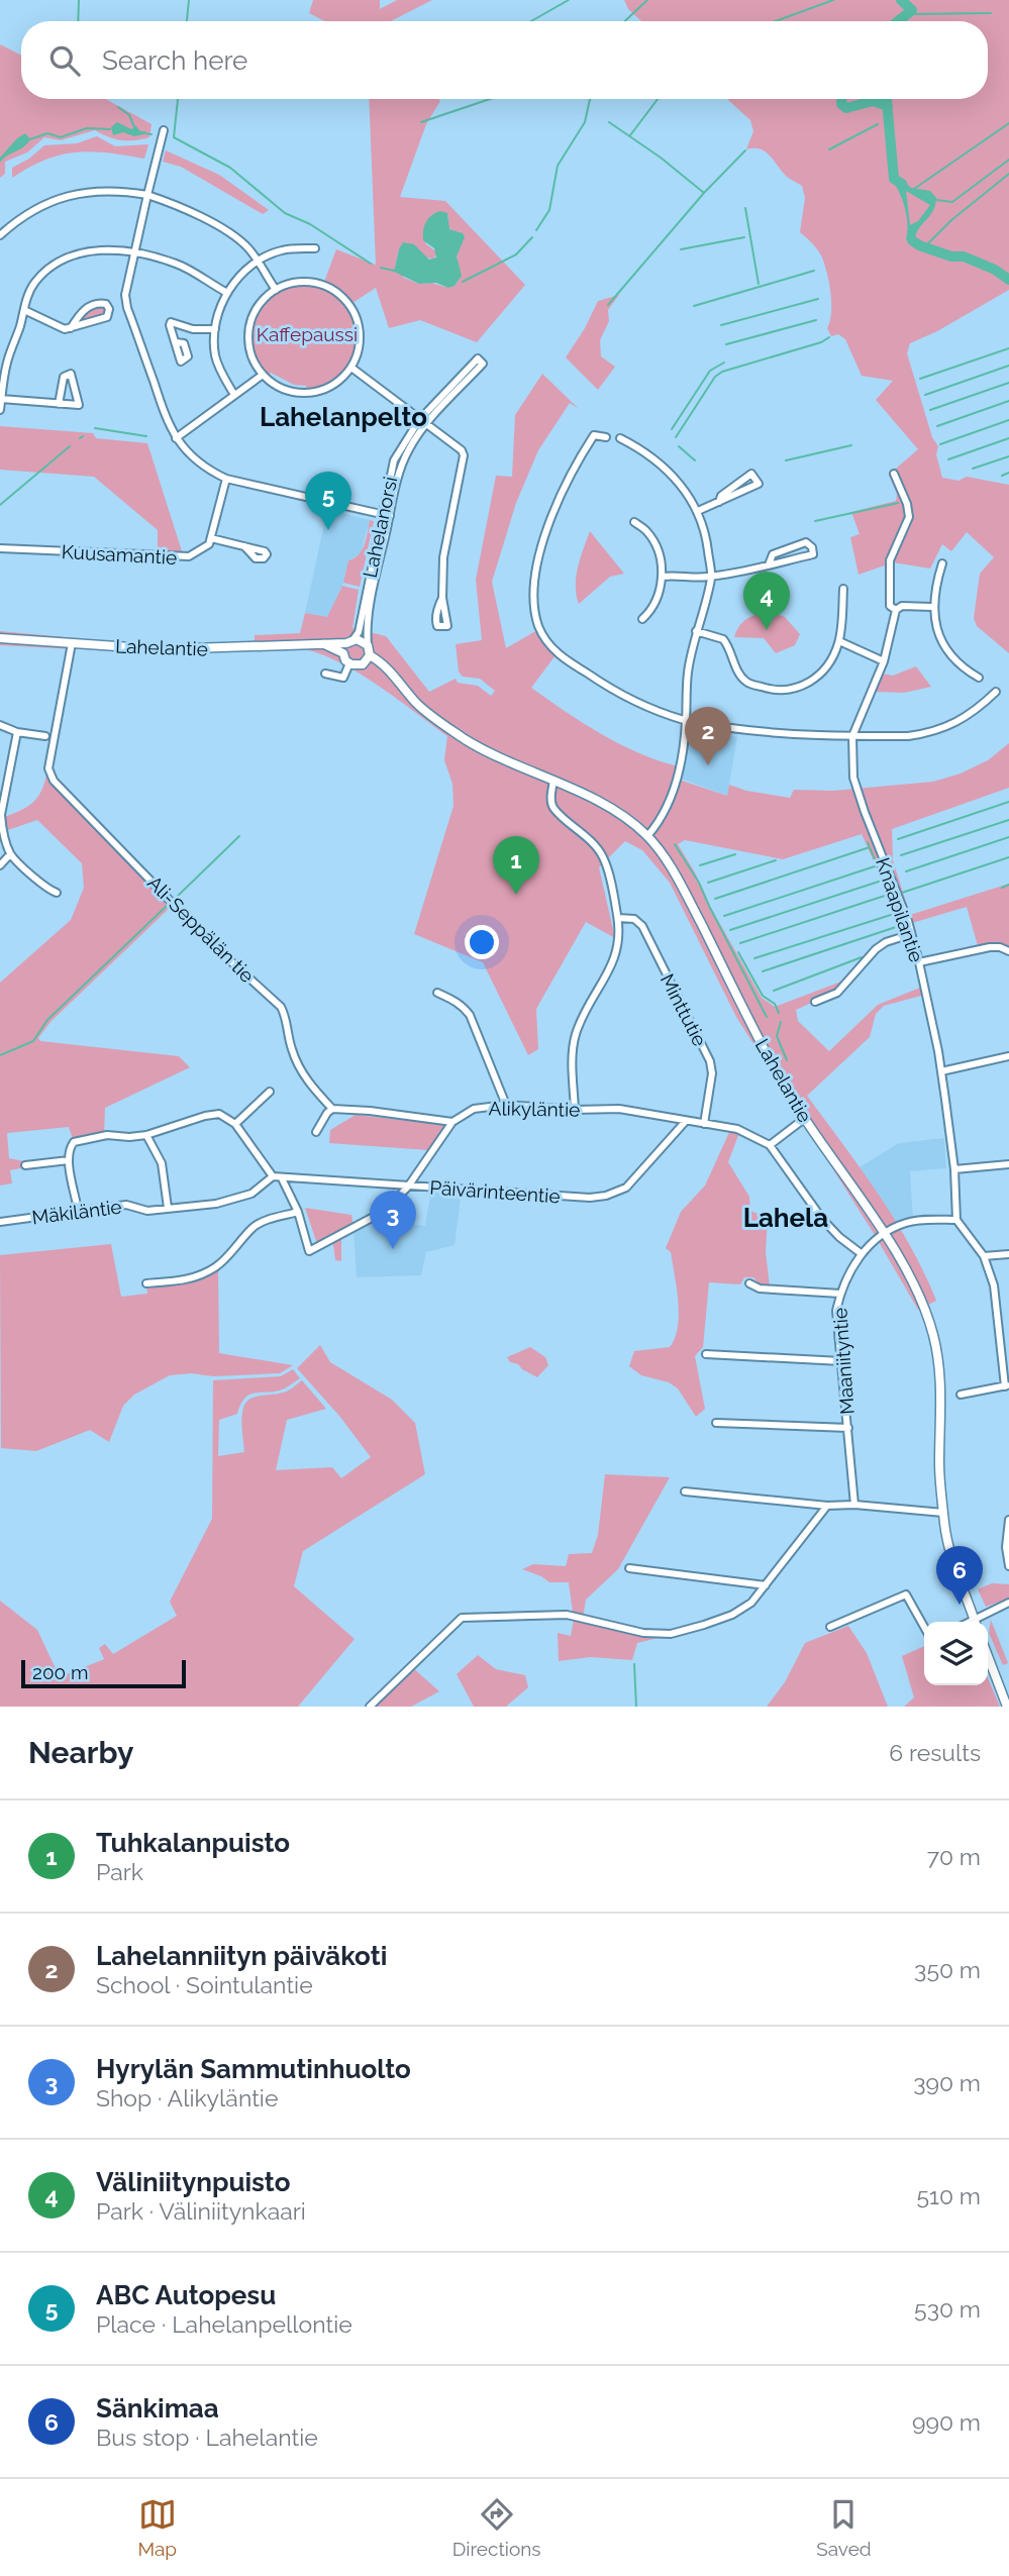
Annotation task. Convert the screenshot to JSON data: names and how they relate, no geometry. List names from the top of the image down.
{
  "streets": {
    "main road": ["Lahelantie"],
    "street": [
      "Lahelanorsi",
      "Kuusamantie",
      "Knaapilantie",
      "Ali-Seppälän tie",
      "Minttutie",
      "Alikyläntie",
      "Päivärinteentie",
      "Mäkiläntie",
      "Maaniityntie"
    ]
  },
  "crossings": [
    ["Lahelanorsi", "Lahelantie"],
    ["Lahelantie", "Ali-Seppälän tie"],
    ["Lahelantie", "Maaniityntie"],
    ["Minttutie", "Alikyläntie"],
    ["Alikyläntie", "Päivärinteentie"],
    ["Alikyläntie", "Maaniityntie"],
    ["Päivärinteentie", "Mäkiläntie"]
  ],
  "districts": ["Lahelanpelto", "Lahela"],
  "parks": ["Kaffepaussi"],
  "scale_bar": "200 m",
  "page": {
    "search": "Search here",
    "pins": [
      "5",
      "4",
      "2",
      "1",
      "3",
      "6"
    ],
    "scale": "200 m",
    "heading": ["Nearby", "6 results"],
    "list": [
      {
        "mark": "1",
        "name": "Tuhkalanpuisto",
        "note": "Park",
        "value": "70 m"
      },
      {
        "mark": "2",
        "name": "Lahelanniityn päiväkoti",
        "note": "School · Sointulantie",
        "value": "350 m"
      },
      {
        "mark": "3",
        "name": "Hyrylän Sammutinhuolto",
        "note": "Shop · Alikyläntie",
        "value": "390 m"
      },
      {
        "mark": "4",
        "name": "Väliniitynpuisto",
        "note": "Park · Väliniitynkaari",
        "value": "510 m"
      },
      {
        "mark": "5",
        "name": "ABC Autopesu",
        "note": "Place · Lahelanpellontie",
        "value": "530 m"
      },
      {
        "mark": "6",
        "name": "Sänkimaa",
        "note": "Bus stop · Lahelantie",
        "value": "990 m"
      }
    ],
    "nav": ["Map", "Directions", "Saved"]
  }
}
